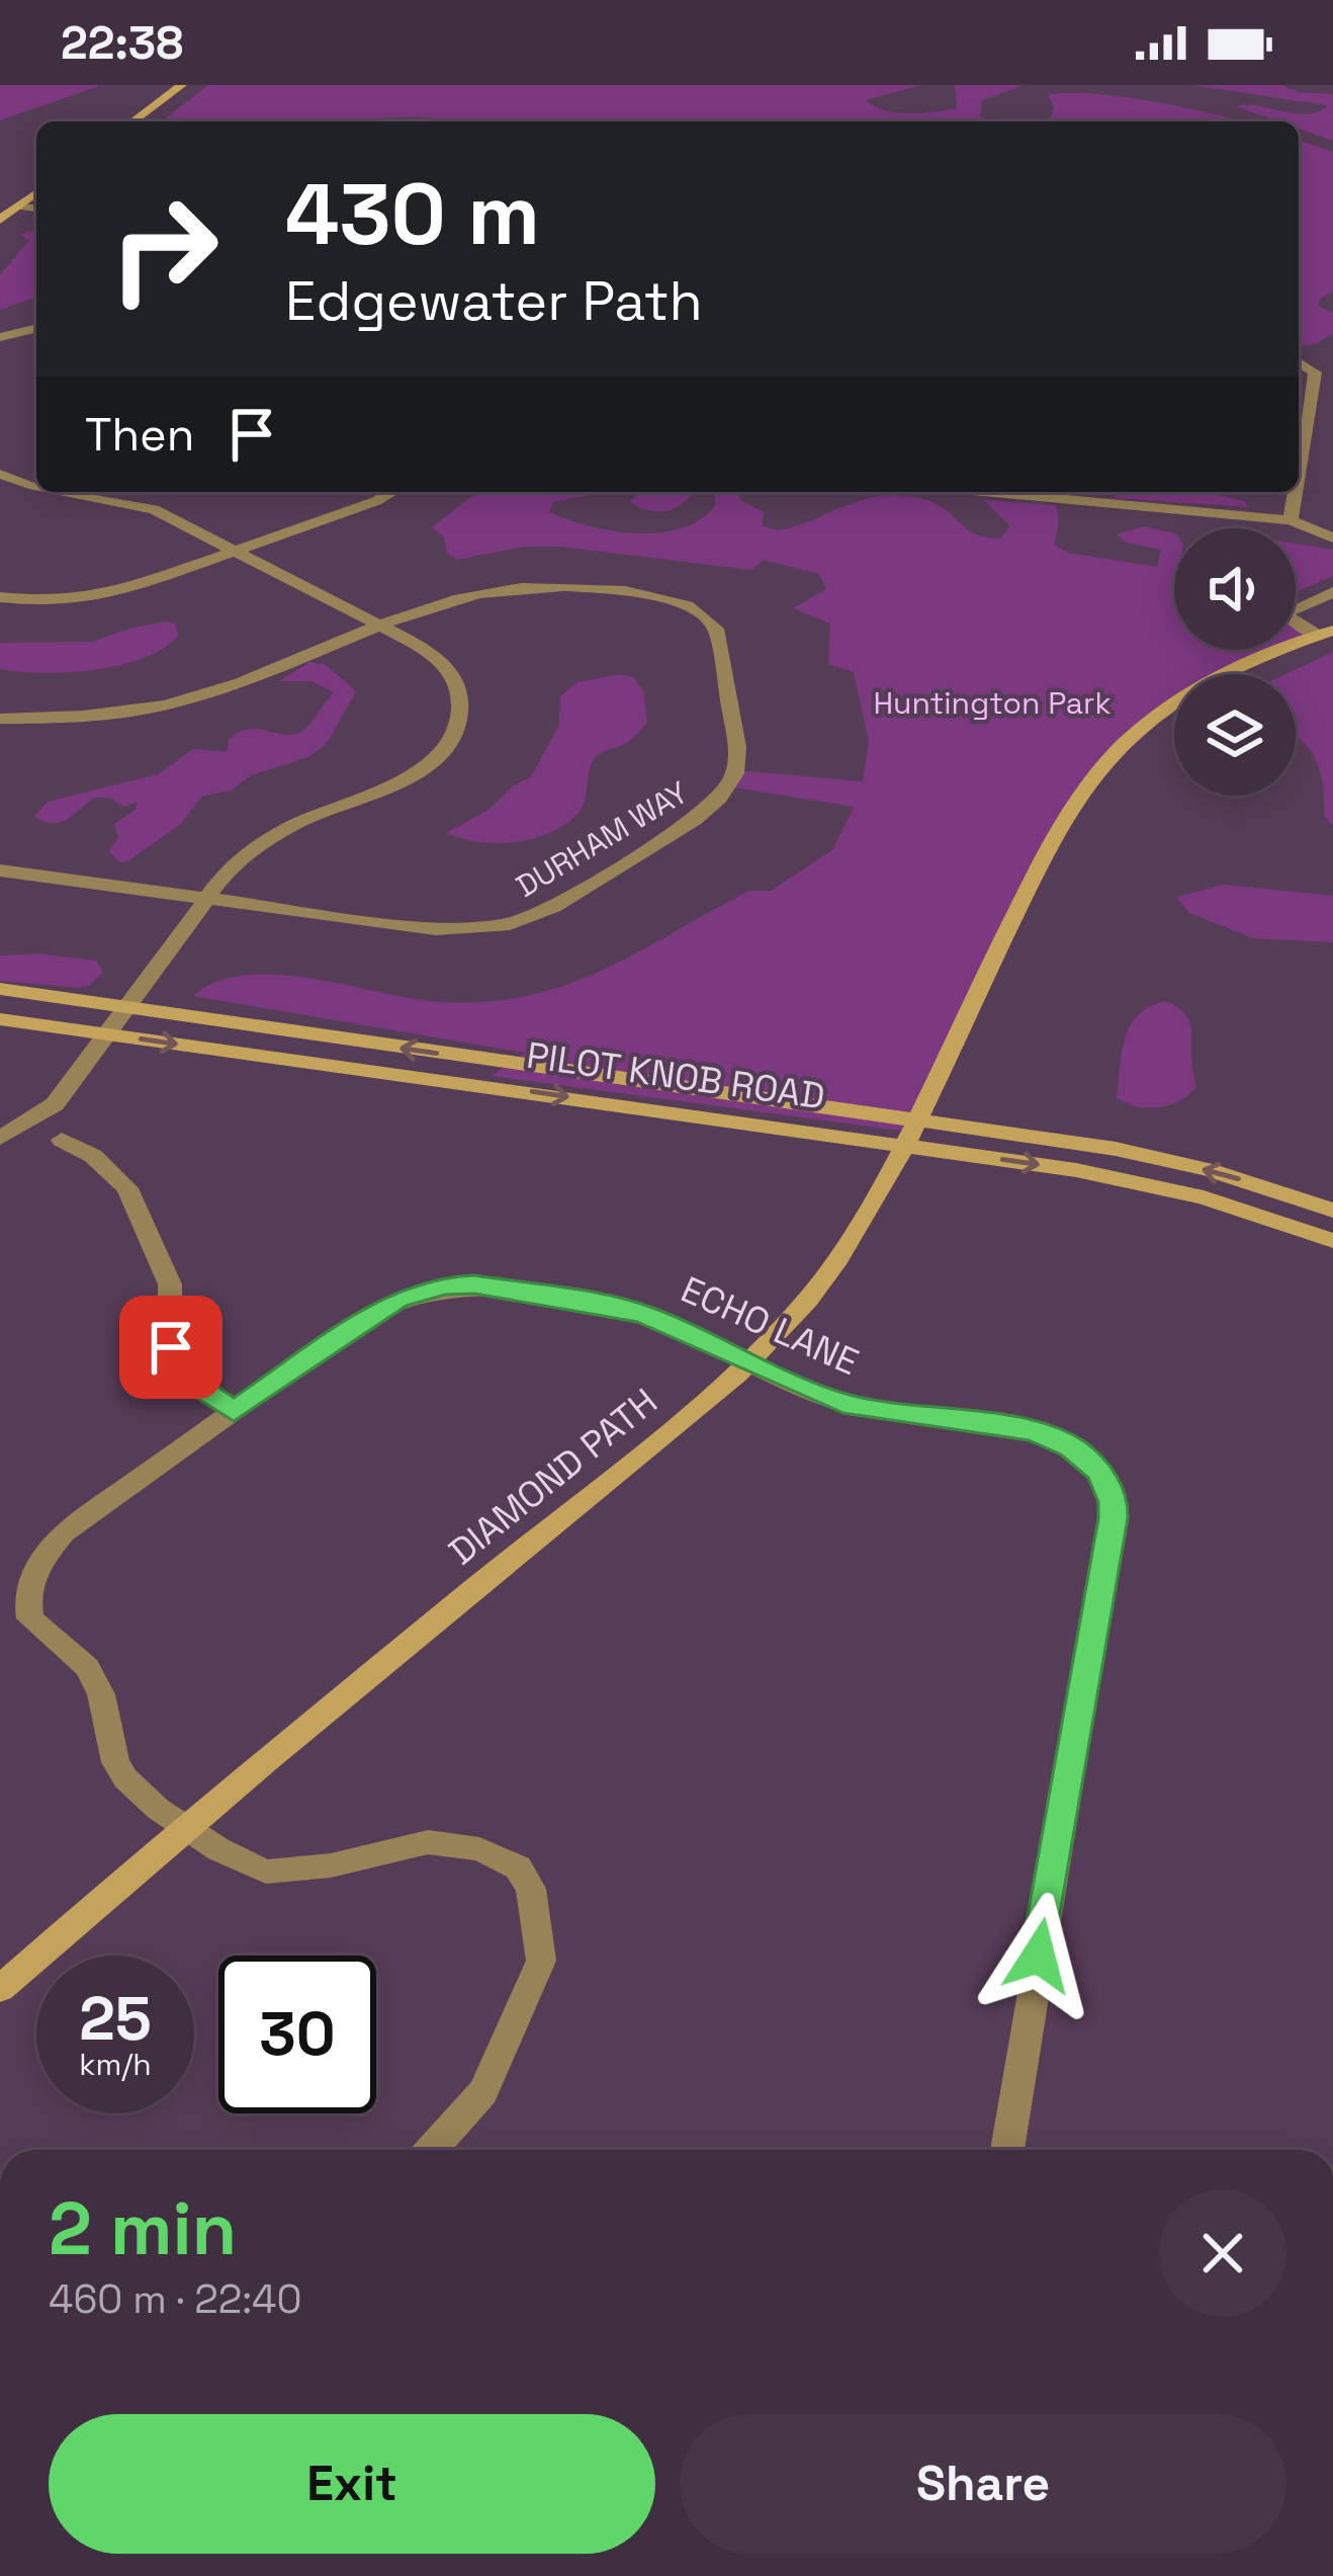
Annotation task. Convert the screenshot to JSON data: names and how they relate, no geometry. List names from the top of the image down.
{
  "streets": {
    "main road": ["PILOT KNOB ROAD", "DIAMOND PATH"],
    "street": ["DURHAM WAY", "ECHO LANE"]
  },
  "crossings": [
    ["PILOT KNOB ROAD", "DIAMOND PATH"],
    ["ECHO LANE", "DIAMOND PATH"]
  ],
  "parks": ["Huntington Park"],
  "page": {
    "status": "22:38",
    "turn": ["430 m", "Edgewater Path"],
    "then": "Then",
    "speed": "25 km/h",
    "limit": "30",
    "heading": ["2 min", "460 m · 22:40"],
    "buttons": ["Exit", "Share"]
  }
}
